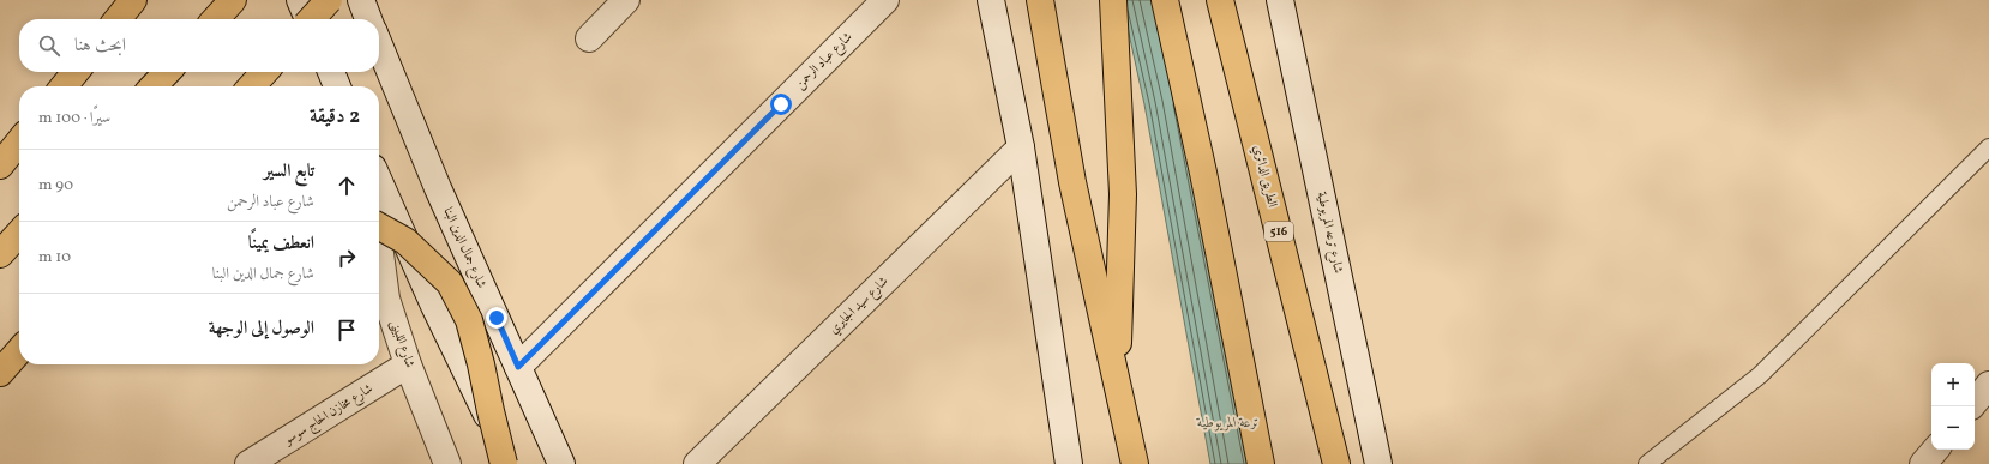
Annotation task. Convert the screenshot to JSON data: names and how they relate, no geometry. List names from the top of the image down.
{
  "streets": {
    "highway": ["الطريق الدائري", "516"],
    "main road": [
      "شارع عباد الرحمن",
      "شارع ترعه المريوطية",
      "شارع جمال الدين البنا",
      "شارع سيد الجايري",
      "شارع اللبينى",
      "شارع مخازن الحاج سوسو"
    ]
  },
  "crossings": [
    ["شارع عباد الرحمن", "شارع جمال الدين البنا"],
    ["شارع اللبينى", "شارع مخازن الحاج سوسو"]
  ],
  "water": ["ترعة المريوطية"],
  "page": {
    "search": "ابحث هنا",
    "heading": ["2 دقيقة", "سيرًا · 100 m"],
    "list": [
      ["تابع السير", "شارع عباد الرحمن", "90 m"],
      ["انعطف يمينًا", "شارع جمال الدين البنا", "10 m"],
      "الوصول إلى الوجهة"
    ],
    "map_buttons": ["+", "−"]
  }
}
